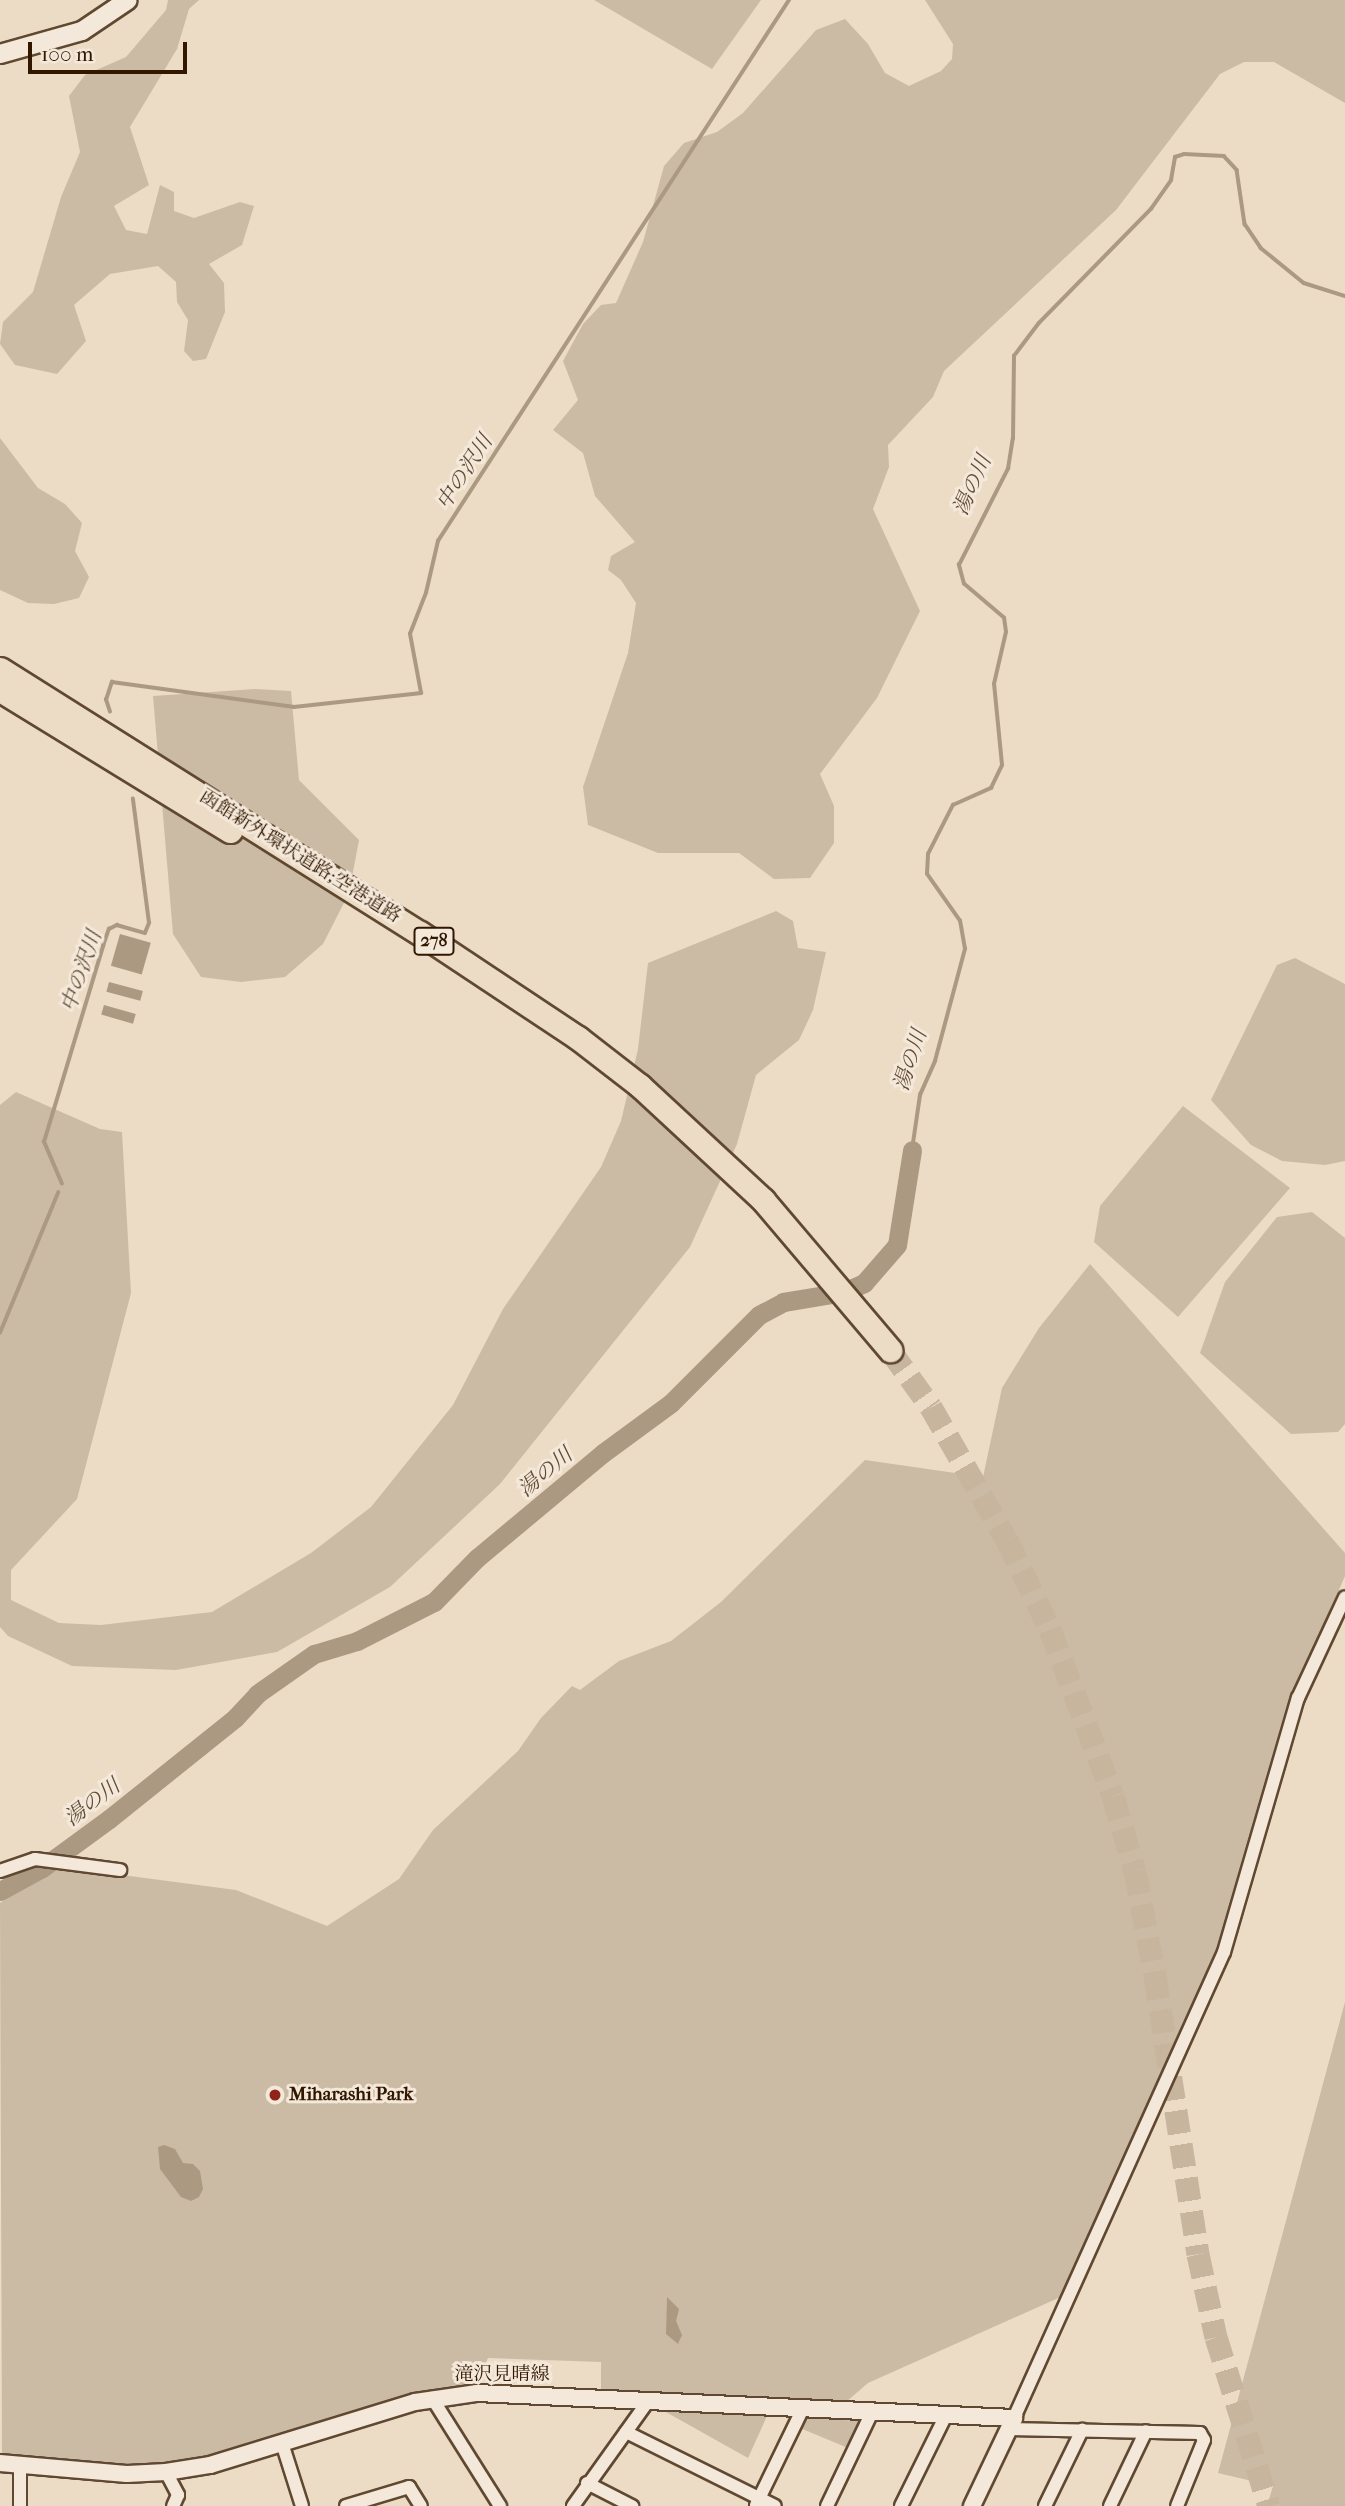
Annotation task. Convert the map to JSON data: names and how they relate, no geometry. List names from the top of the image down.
{
  "streets": {
    "highway": ["函館新外環状道路;空港道路", "278"],
    "street": ["滝沢見晴線"]
  },
  "water": ["中の沢川", "湯の川"],
  "places": ["Miharashi Park"],
  "scale_bar": "100 m"
}
